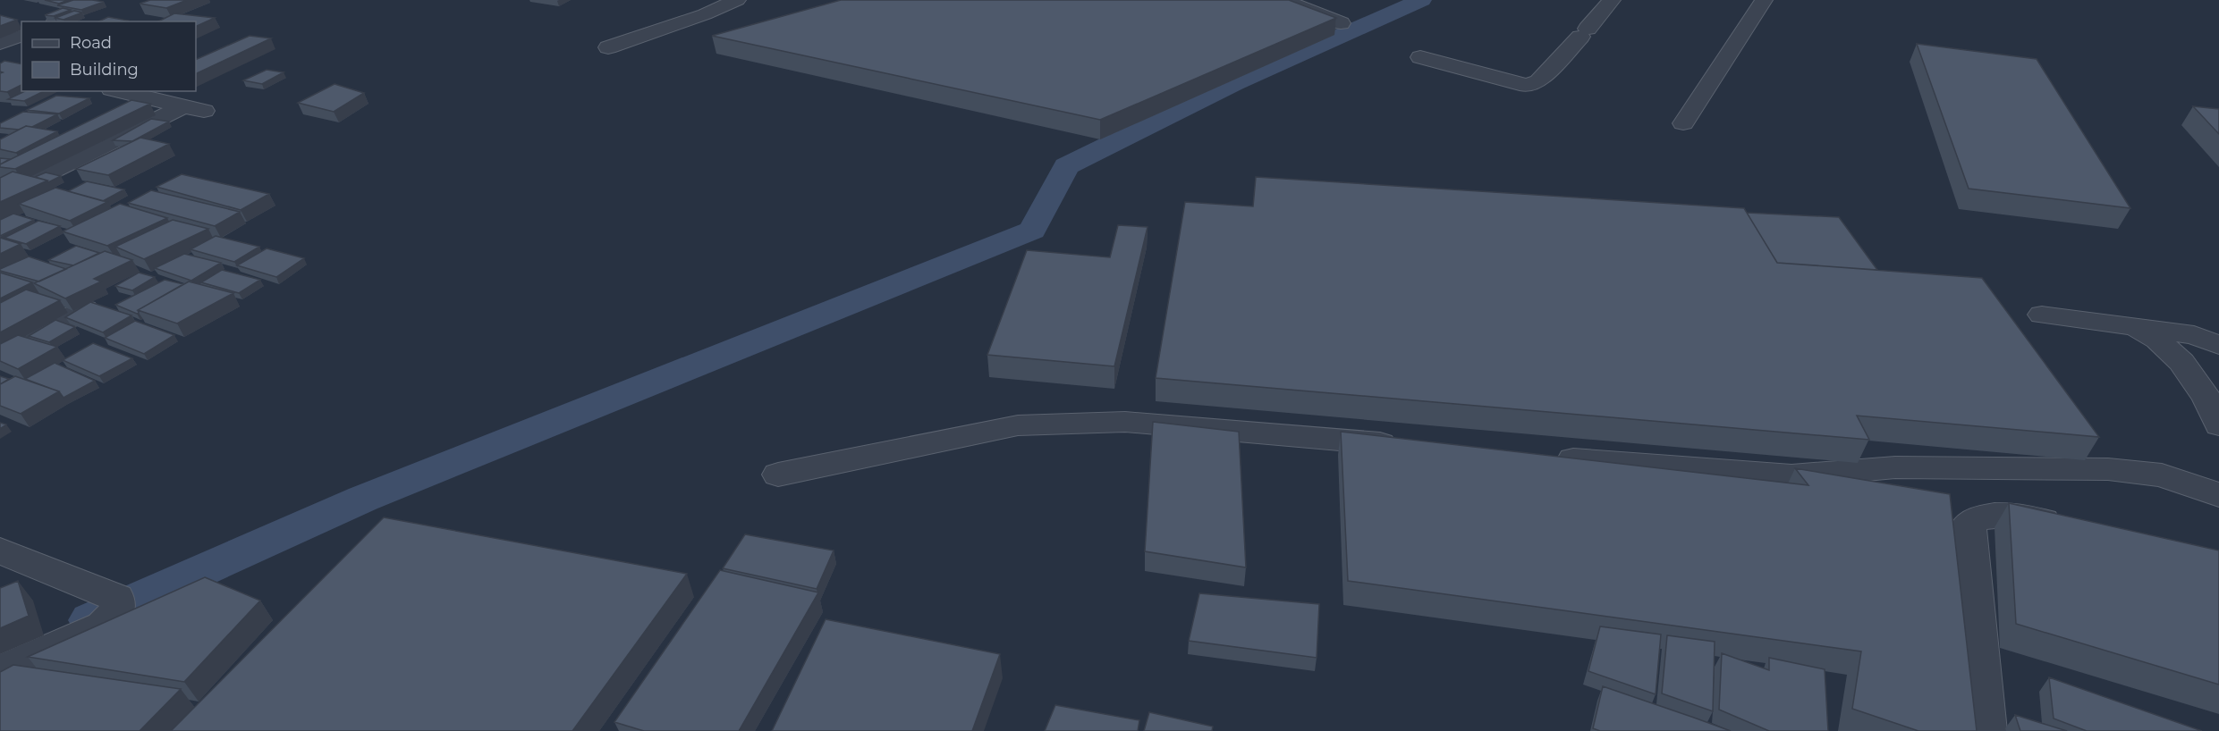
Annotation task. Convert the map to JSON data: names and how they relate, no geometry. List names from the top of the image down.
{
  "legend": ["Road", "Building"]
}
